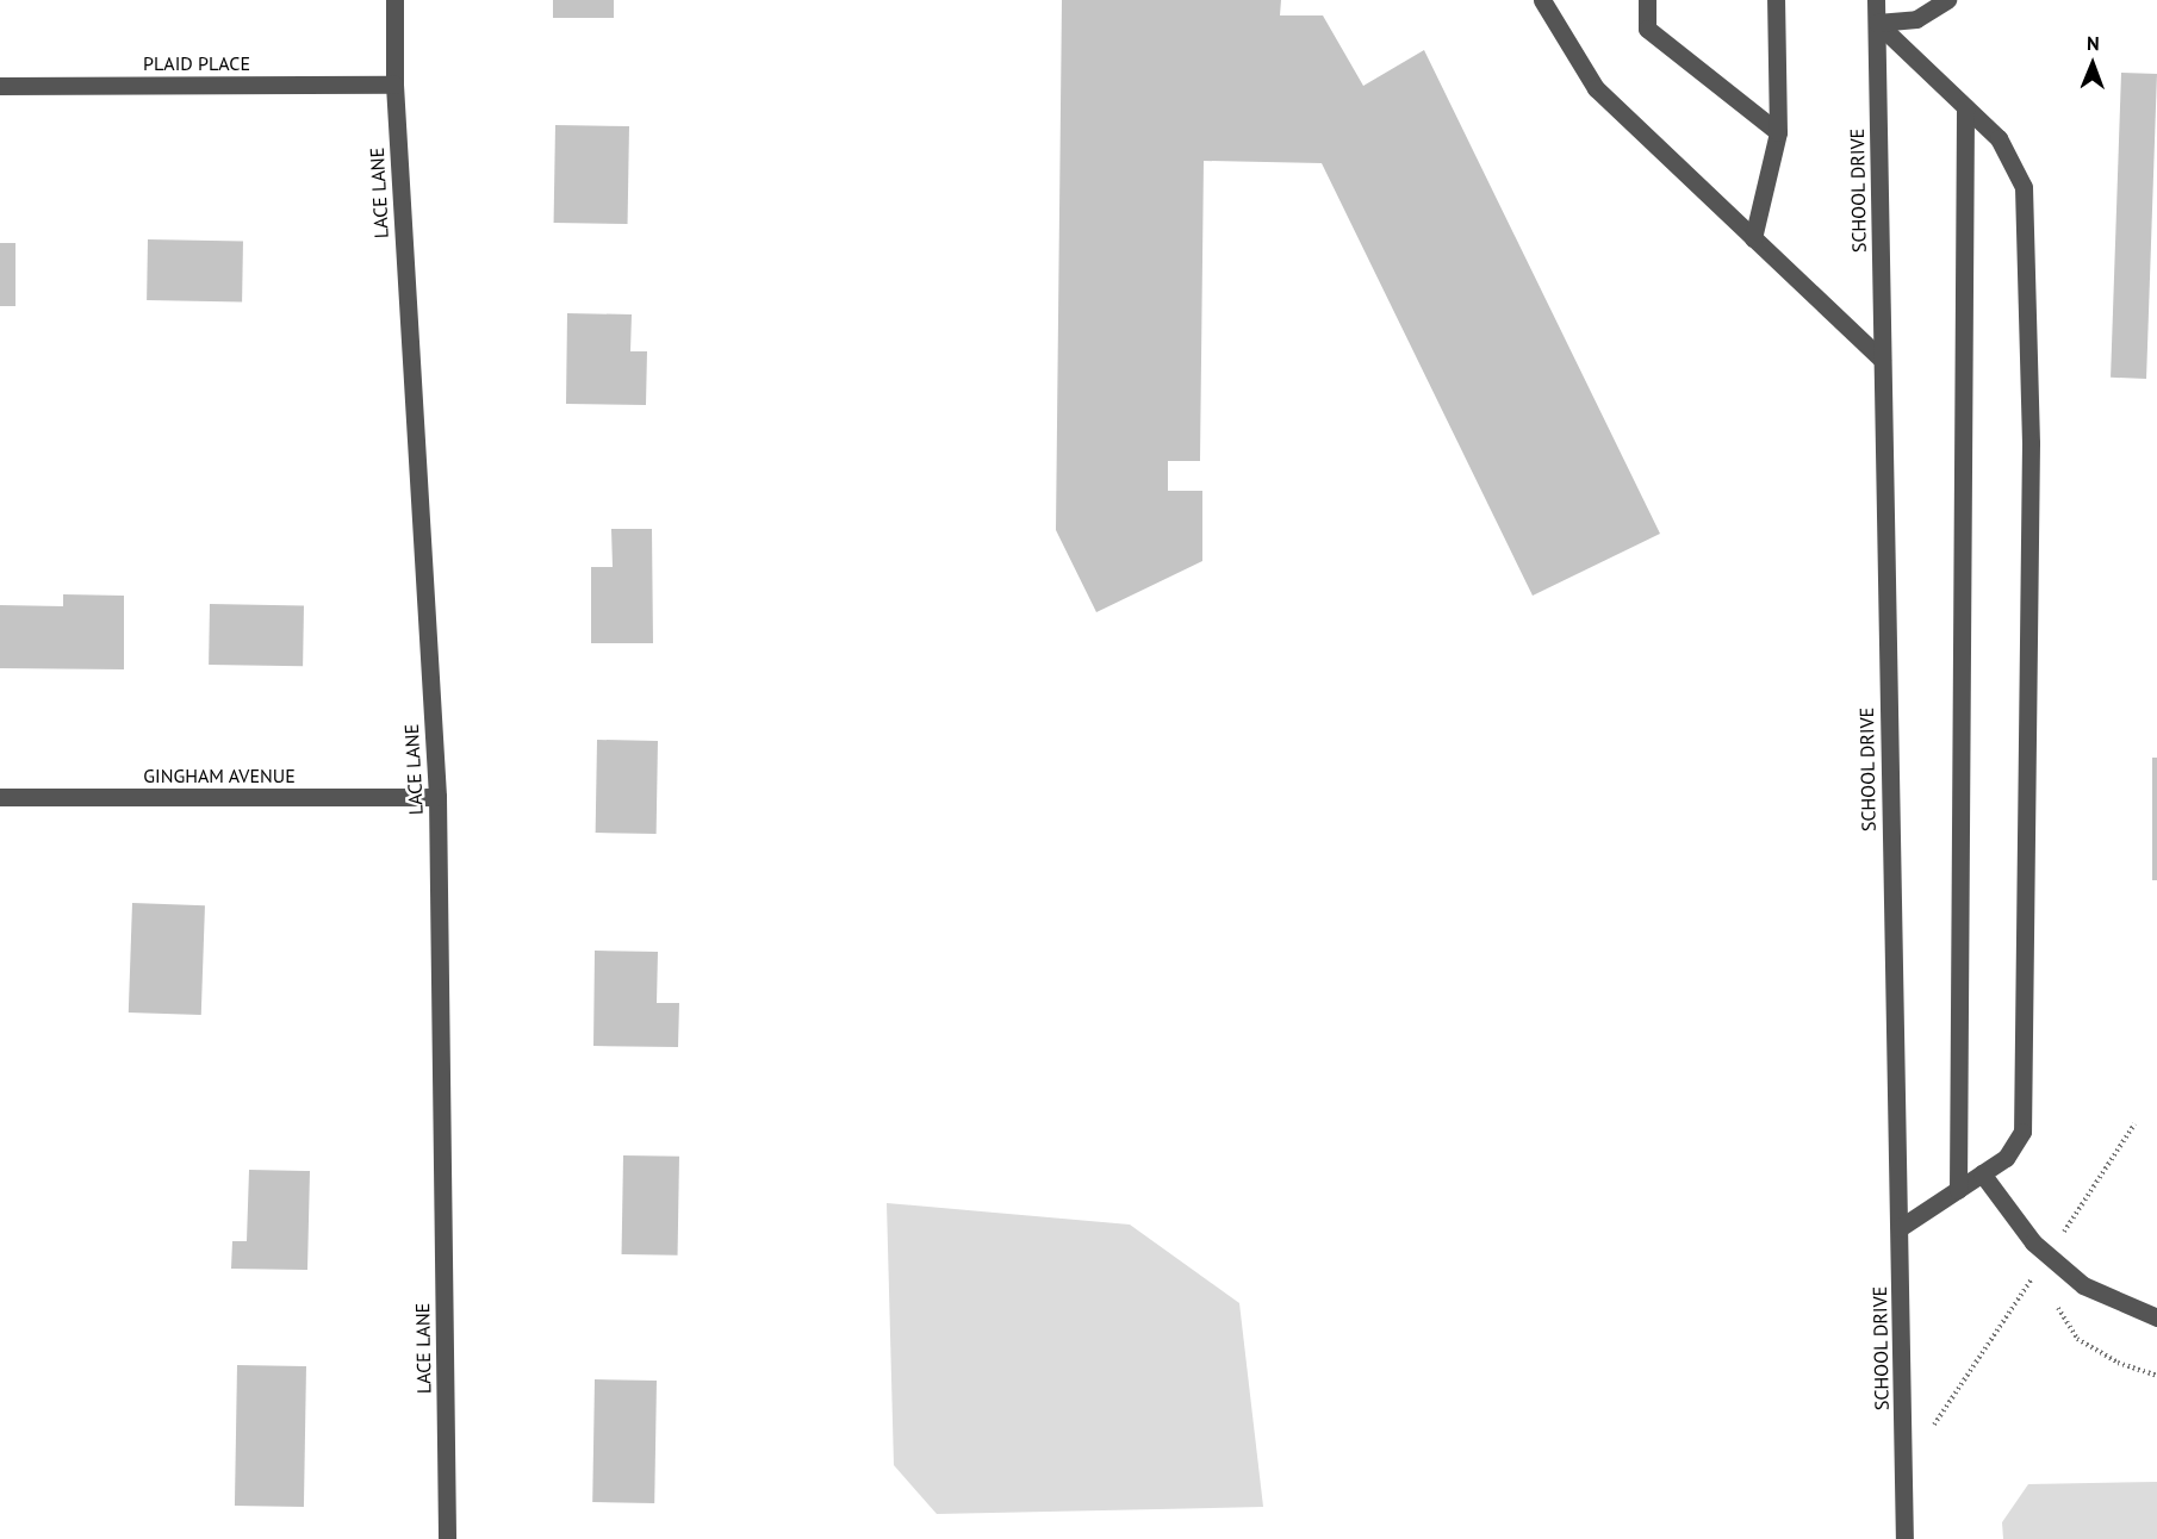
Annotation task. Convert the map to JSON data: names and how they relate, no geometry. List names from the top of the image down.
{
  "streets": {
    "street": [
      "PLAID PLACE",
      "SCHOOL DRIVE",
      "LACE LANE",
      "GINGHAM AVENUE"
    ]
  },
  "crossings": [
    ["PLAID PLACE", "LACE LANE"],
    ["LACE LANE", "GINGHAM AVENUE"]
  ],
  "north": "top"
}
